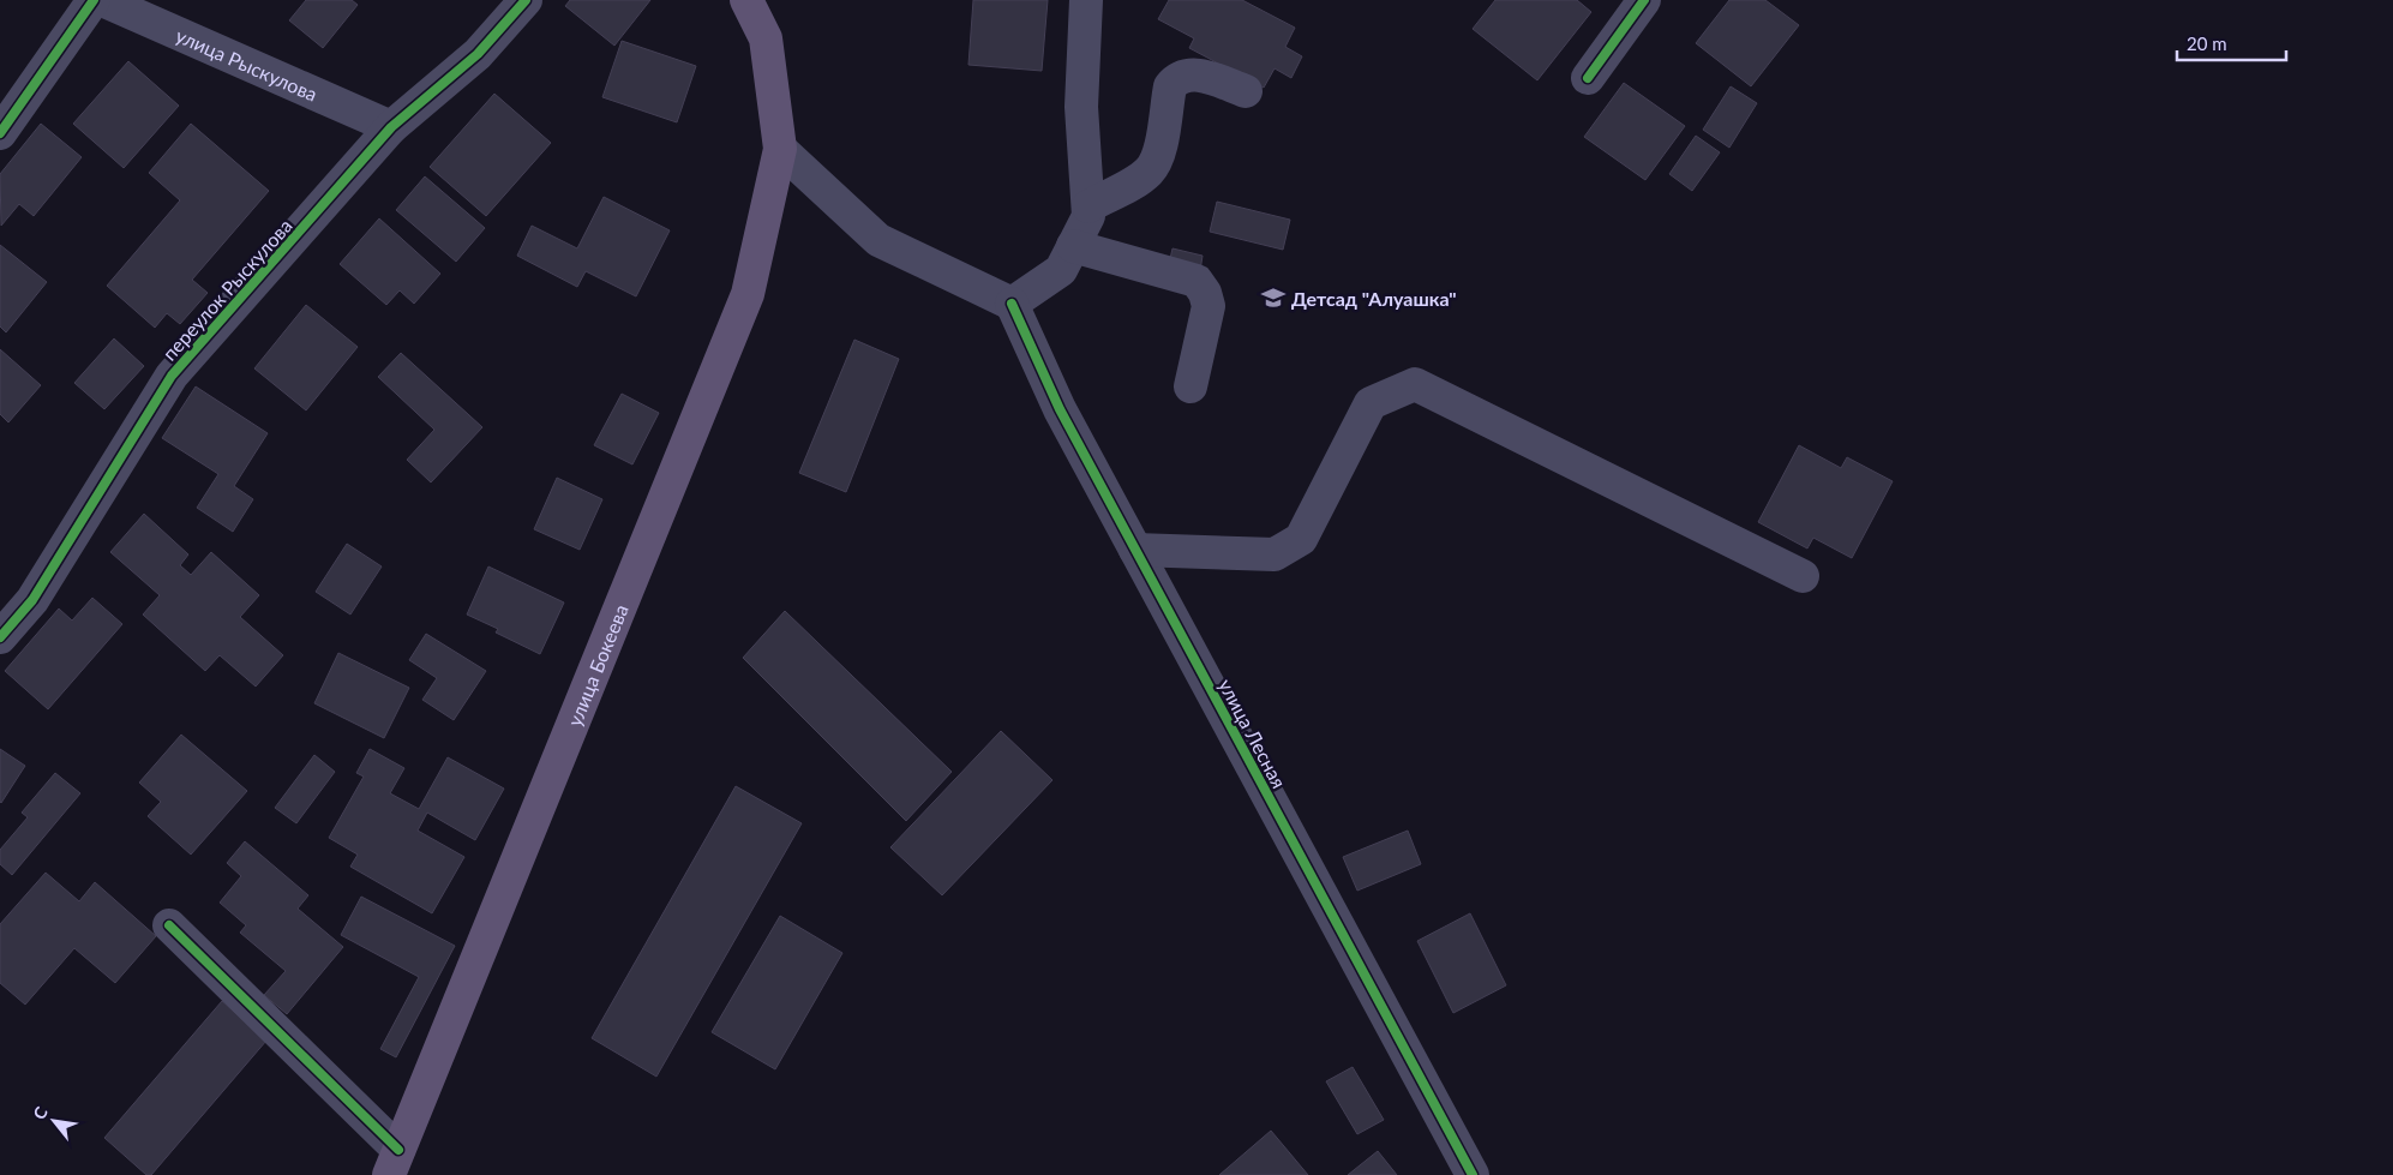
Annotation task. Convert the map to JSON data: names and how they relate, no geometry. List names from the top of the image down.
{
  "streets": {
    "main road": ["улица Бокеева"],
    "street": ["улица Рыскулова", "переулок Рыскулова", "улица Лесная"]
  },
  "crossings": [
    ["улица Рыскулова", "переулок Рыскулова"]
  ],
  "places": {
    "school or university": ["Детсад \"Алуашка\""]
  },
  "scale_bar": "20 m",
  "north": "top left"
}
